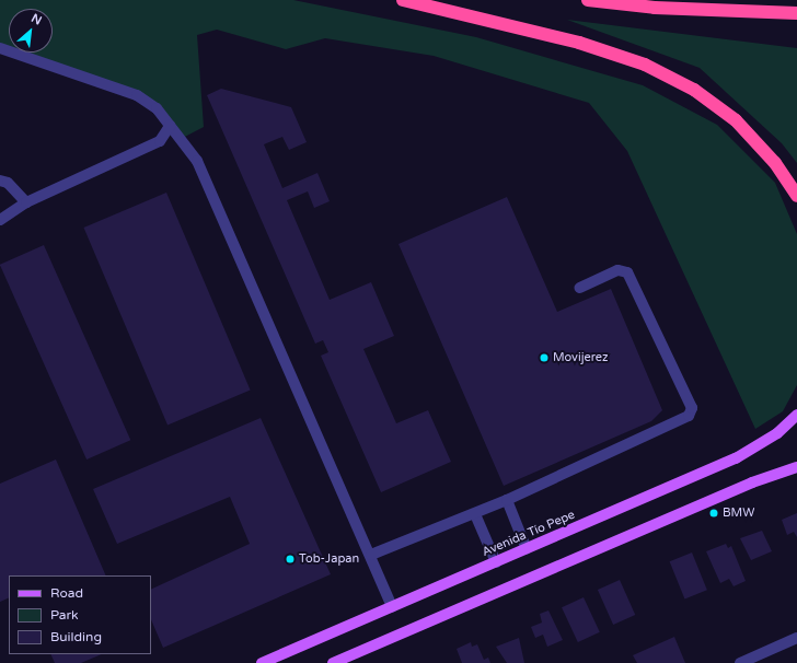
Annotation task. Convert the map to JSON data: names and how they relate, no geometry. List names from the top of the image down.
{
  "streets": {
    "main road": ["Avenida Tío Pepe"]
  },
  "places": ["Movijerez", "BMW", "Tob-Japan"],
  "legend": ["Road", "Park", "Building"],
  "north": "top right"
}
